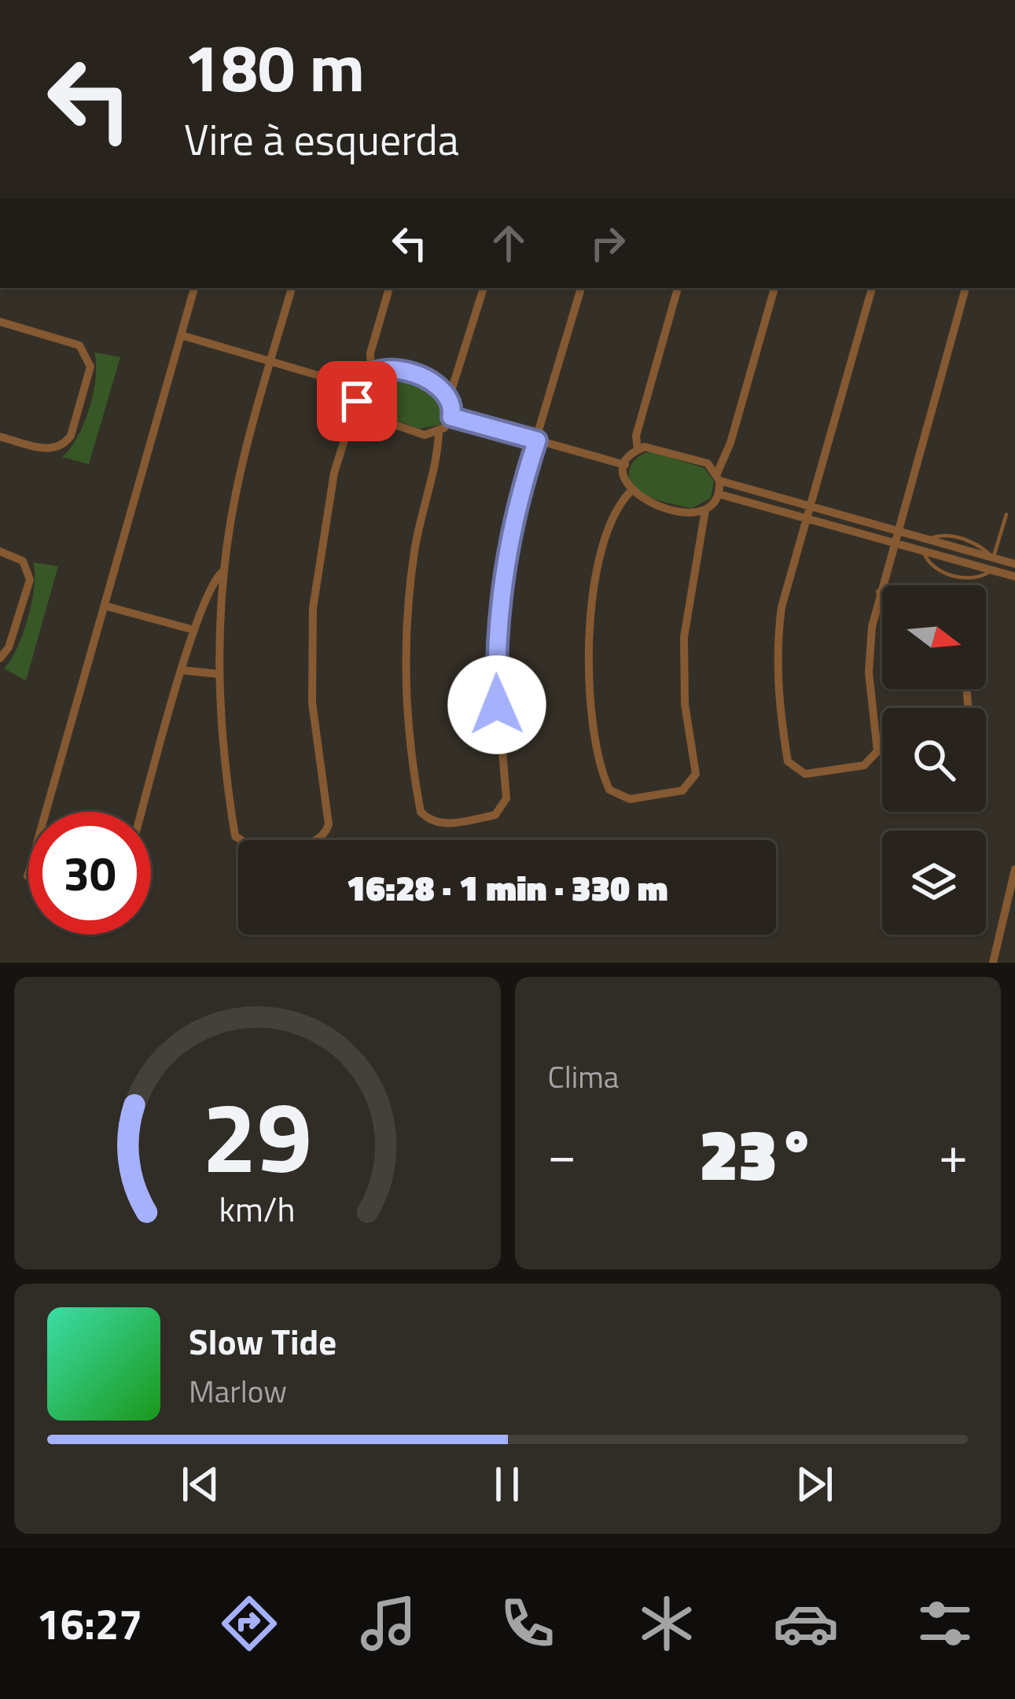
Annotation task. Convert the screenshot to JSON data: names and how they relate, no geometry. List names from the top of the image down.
{
  "north": "right",
  "page": {
    "turn": ["180 m", "Vire à esquerda"],
    "limit": "30",
    "trip": "16:28 · 1 min · 330 m",
    "tile": "Clima",
    "heat": ["−", "23°", "+"],
    "song": ["Slow Tide", "Marlow"],
    "tabs": "16:27",
    "gauge": ["29", "km/h"]
  }
}
